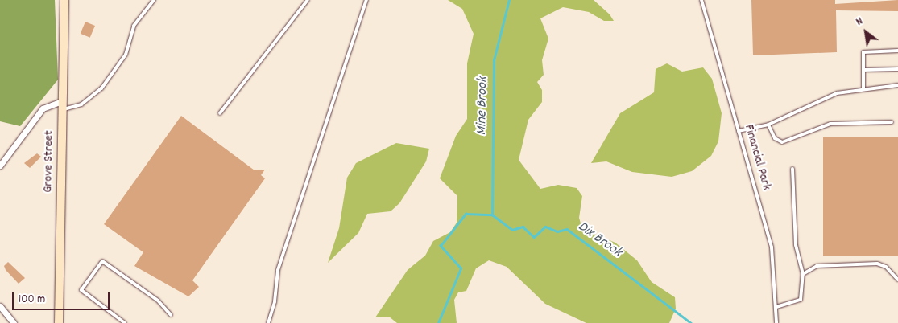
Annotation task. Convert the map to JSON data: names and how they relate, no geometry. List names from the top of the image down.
{
  "streets": {
    "main road": ["Grove Street"],
    "lane": ["Financial Park"]
  },
  "water": ["Mine Brook", "Dix Brook"],
  "scale_bar": "100 m",
  "north": "top left"
}
